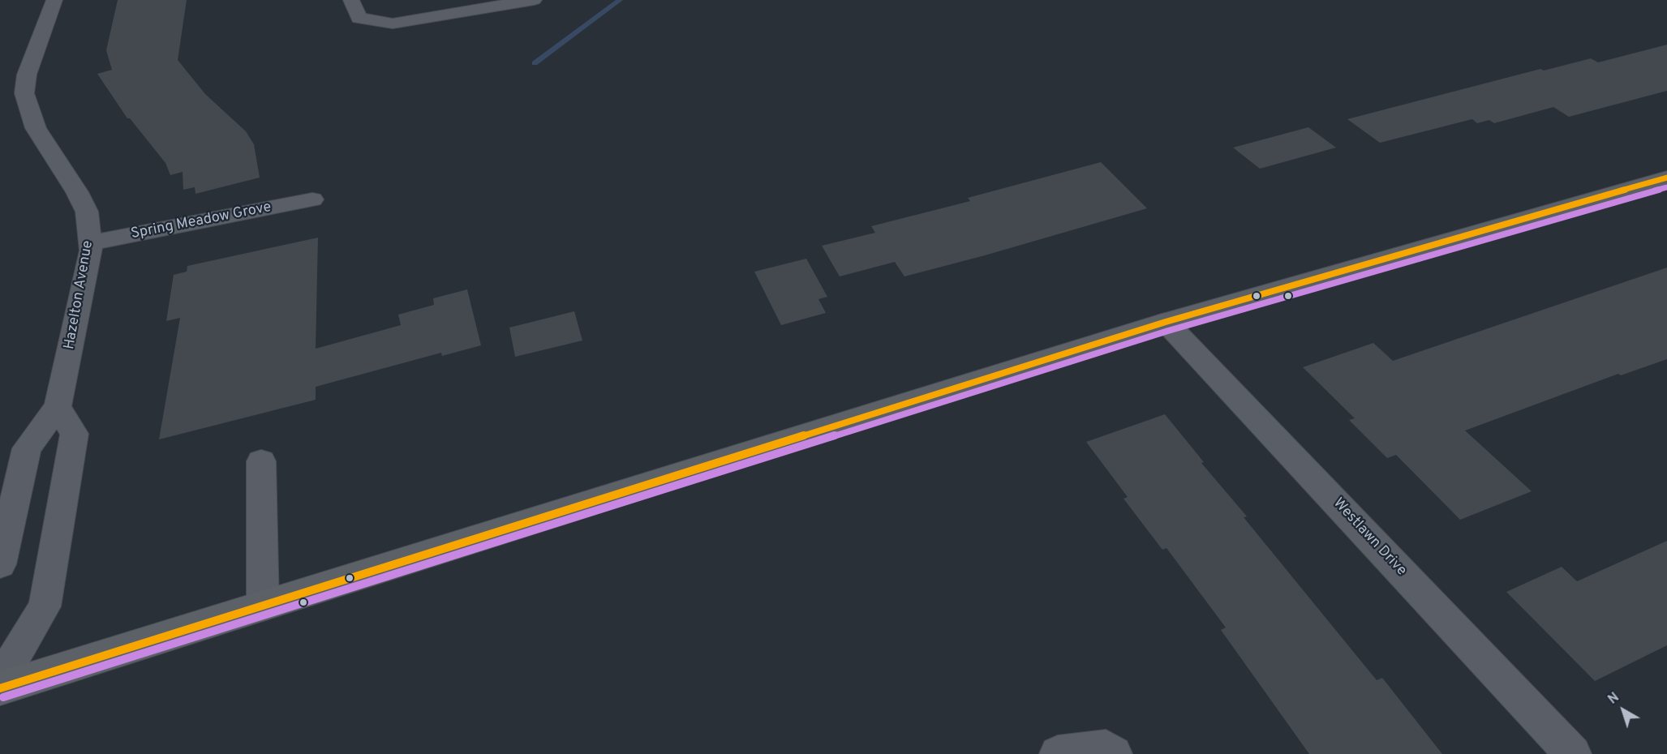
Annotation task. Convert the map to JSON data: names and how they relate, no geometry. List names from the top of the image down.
{
  "streets": {
    "street": ["Spring Meadow Grove", "Hazelton Avenue", "Westlawn Drive"]
  },
  "crossings": [
    ["Spring Meadow Grove", "Hazelton Avenue"]
  ],
  "north": "top left"
}
